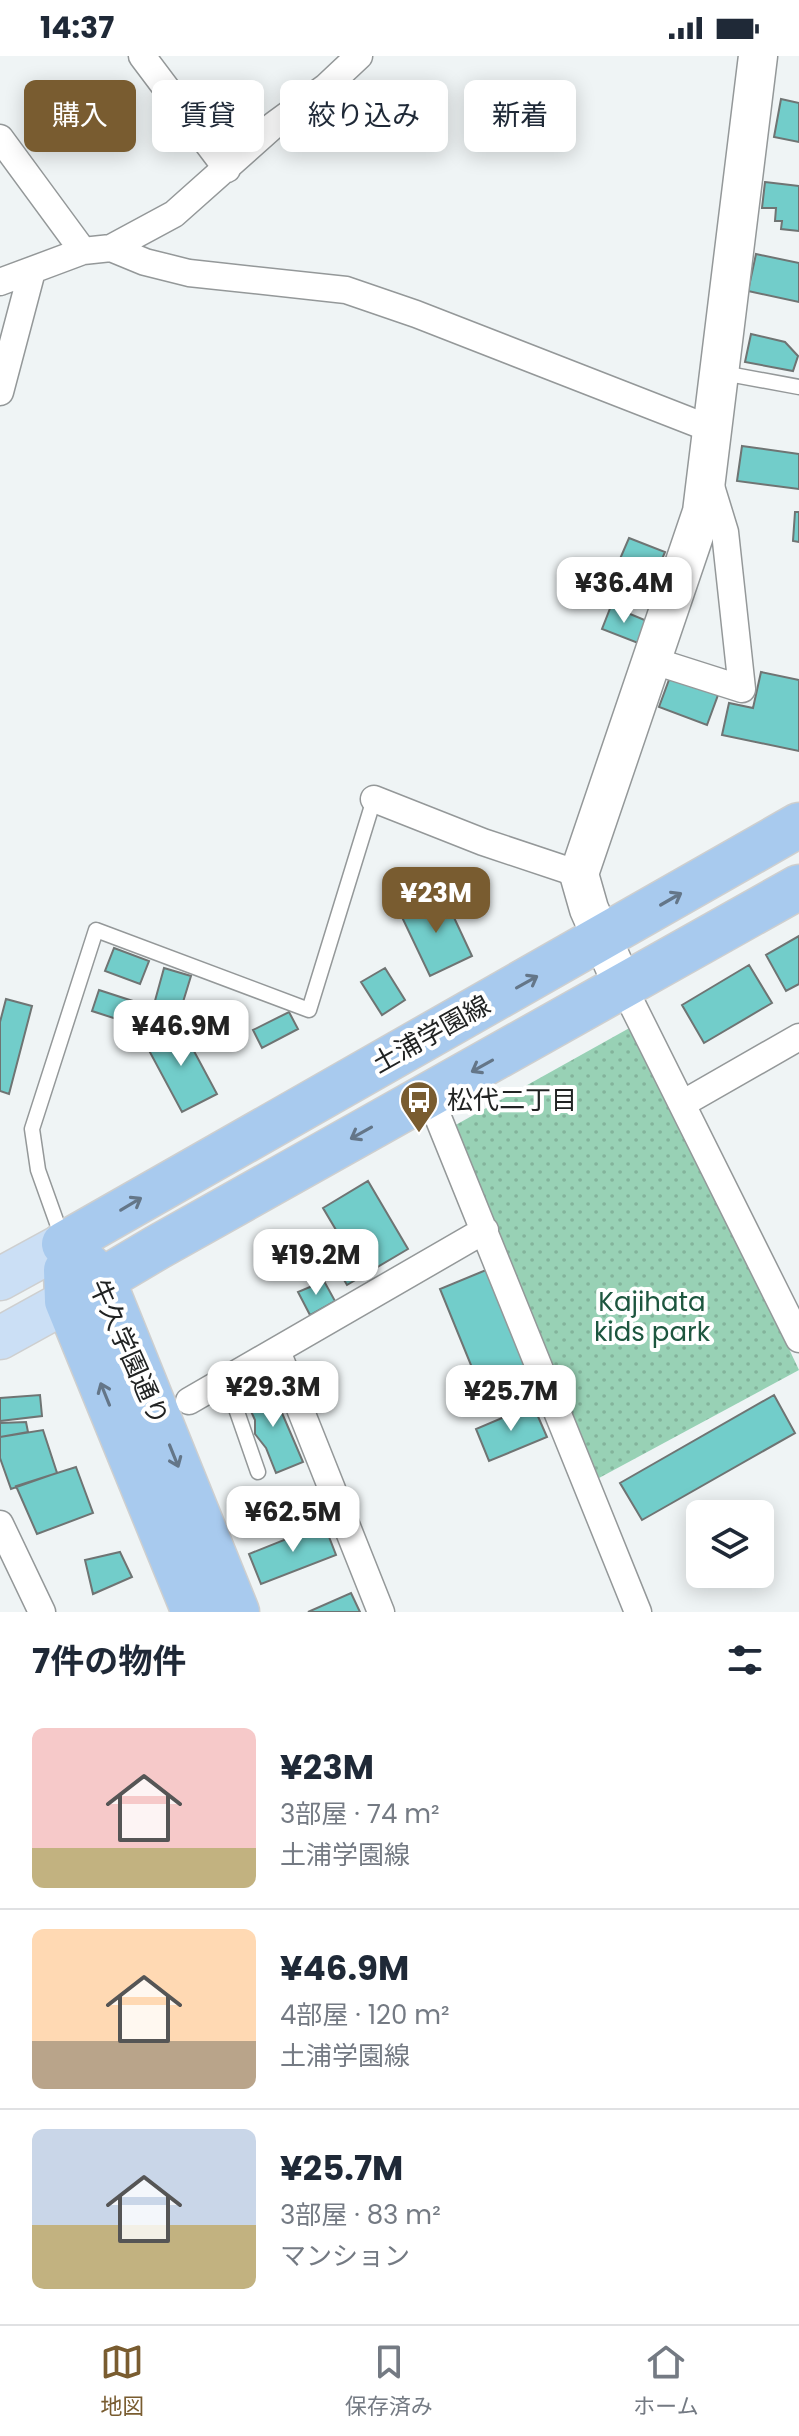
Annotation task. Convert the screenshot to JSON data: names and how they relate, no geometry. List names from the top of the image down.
{
  "streets": {
    "highway": ["土浦学園線", "牛久学園通り"]
  },
  "crossings": [
    ["土浦学園線", "牛久学園通り"]
  ],
  "parks": ["Kajihata kids park"],
  "places": {
    "bus stop": ["松代二丁目"]
  },
  "page": {
    "status": "14:37",
    "chip": [
      "購入",
      "賃貸",
      "絞り込み",
      "新着"
    ],
    "price": [
      "¥36.4M",
      "¥23M",
      "¥46.9M",
      "¥19.2M",
      "¥29.3M",
      "¥25.7M",
      "¥62.5M"
    ],
    "heading": "7件の物件",
    "list": [
      {
        "name": "¥23M",
        "note": "3部屋 · 74 m² · 土浦学園線"
      },
      {
        "name": "¥46.9M",
        "note": "4部屋 · 120 m² · 土浦学園線"
      },
      {
        "name": "¥25.7M",
        "note": "3部屋 · 83 m² · マンション"
      }
    ],
    "tabs": ["地図", "保存済み", "ホーム"]
  }
}
